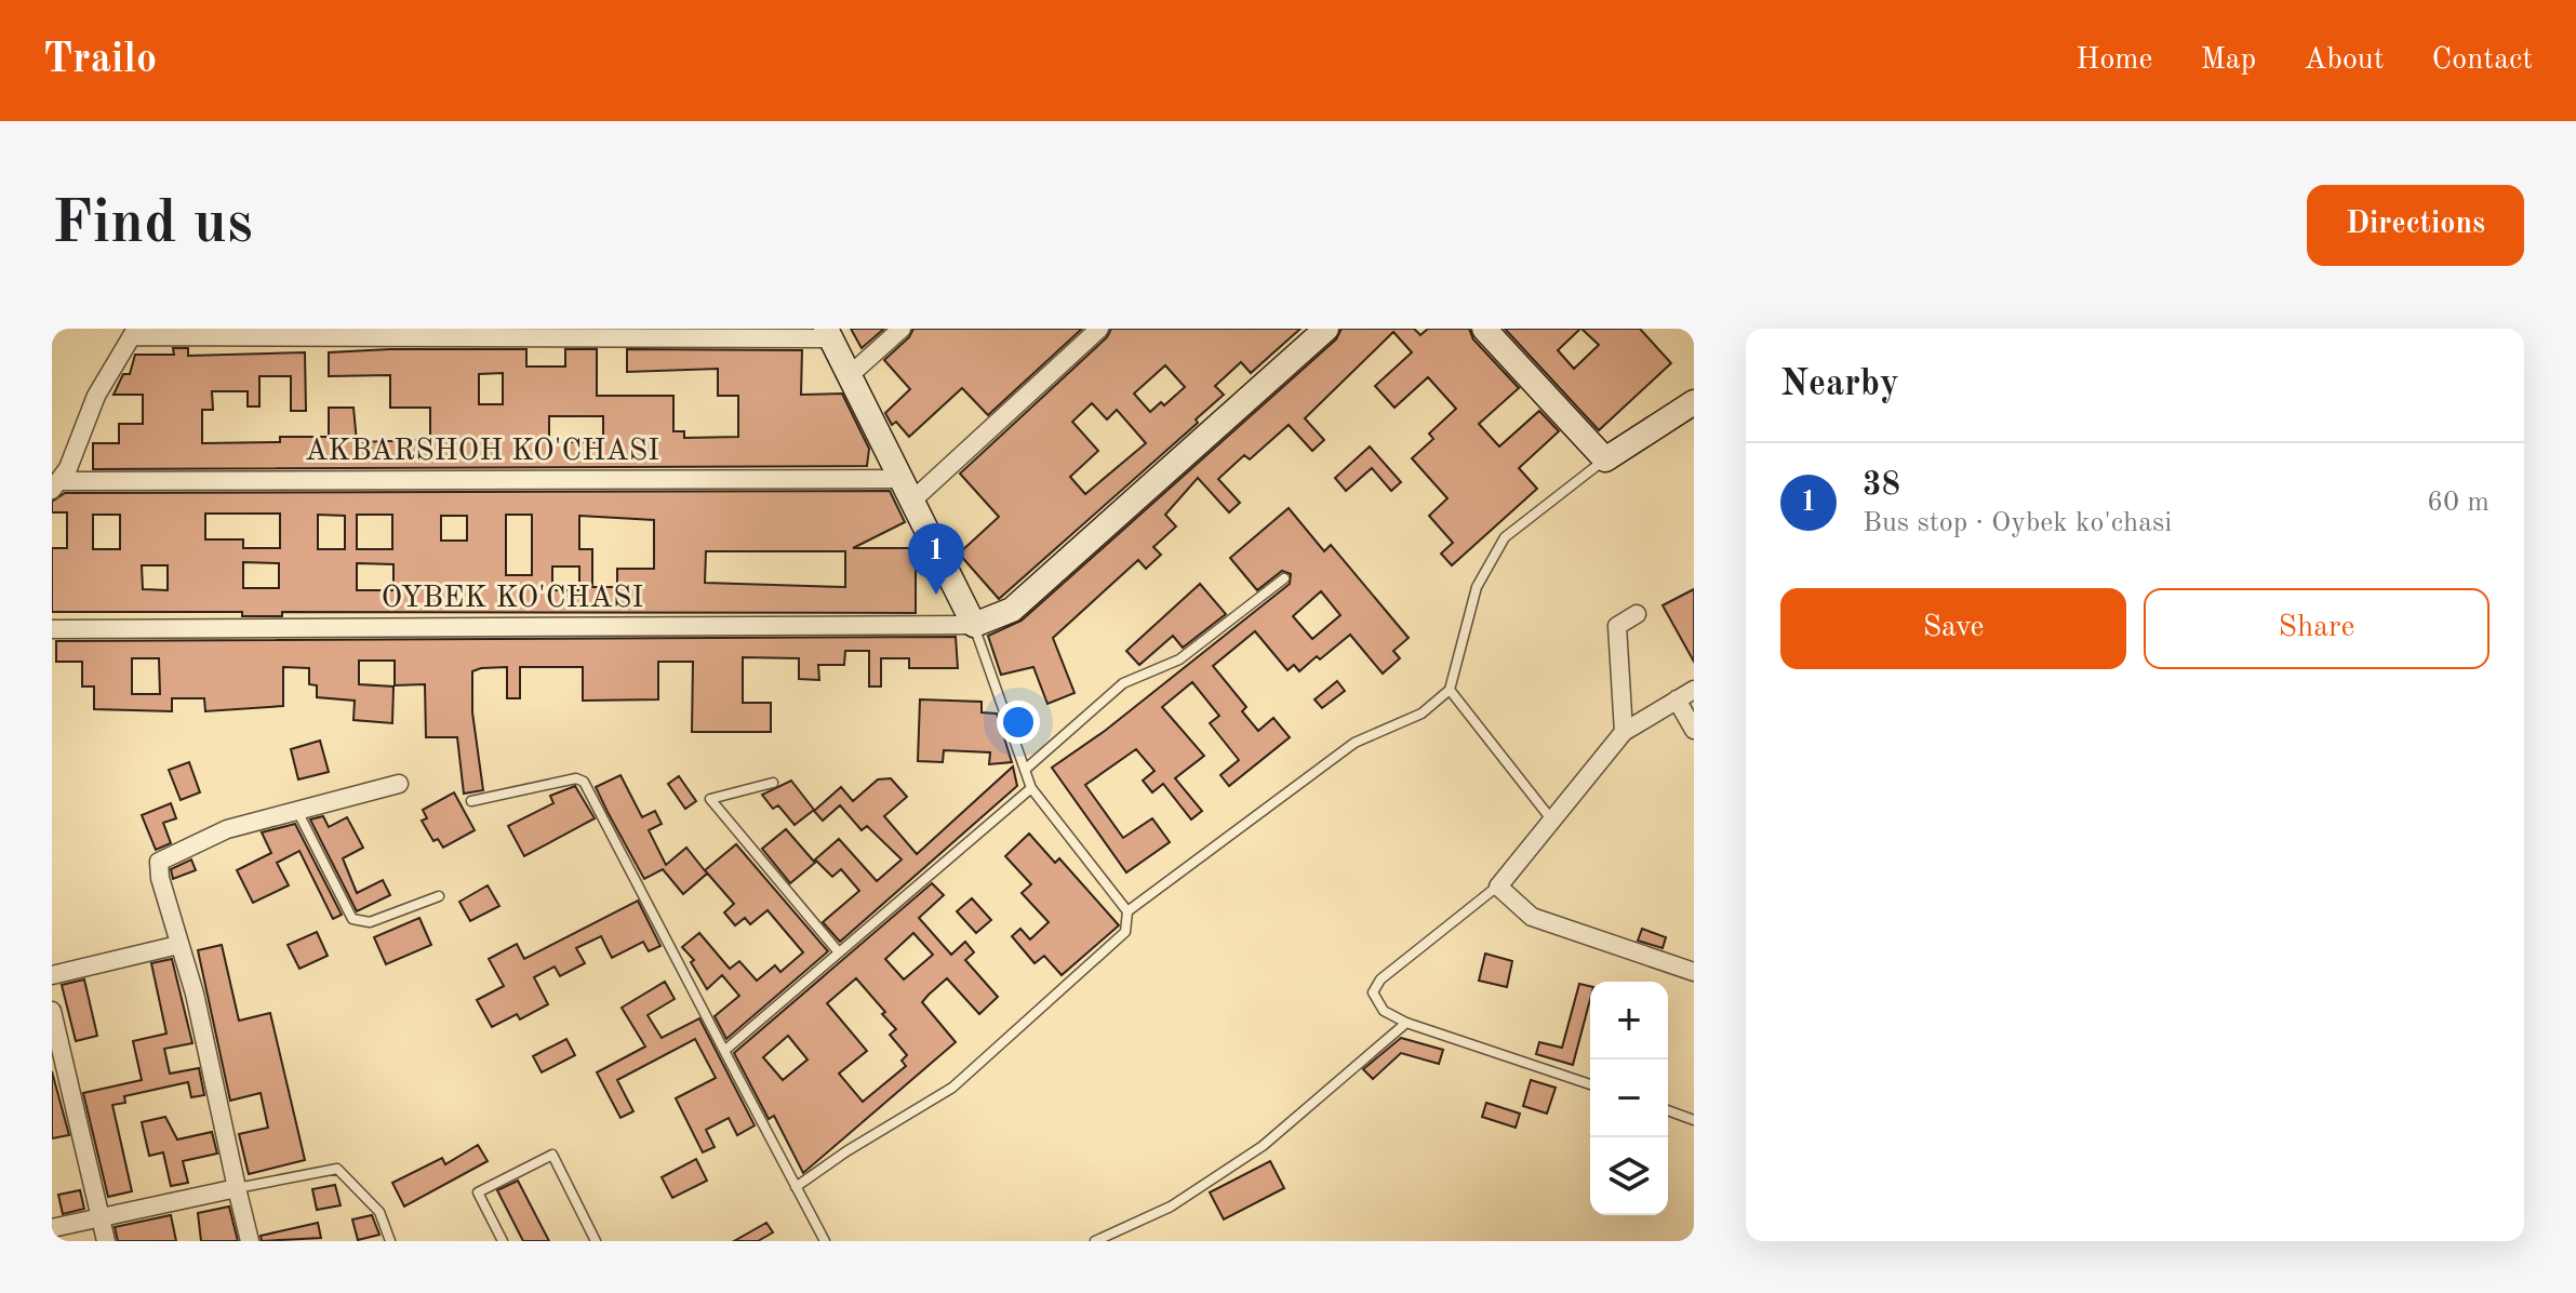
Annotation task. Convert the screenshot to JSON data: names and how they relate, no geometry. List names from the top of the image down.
{
  "streets": {
    "street": ["AKBARSHOH KO'CHASI", "OYBEK KO'CHASI"]
  },
  "page": {
    "header": "Trailo",
    "nav": [
      "Home",
      "Map",
      "About",
      "Contact"
    ],
    "buttons": [
      "Directions",
      ["Save", "Share"]
    ],
    "title": "Find us",
    "heading": "Nearby",
    "list": [
      {
        "mark": "1",
        "name": "38",
        "note": "Bus stop · Oybek ko'chasi",
        "value": "60 m"
      }
    ],
    "pins": "1",
    "map_buttons": ["+", "−"]
  }
}
